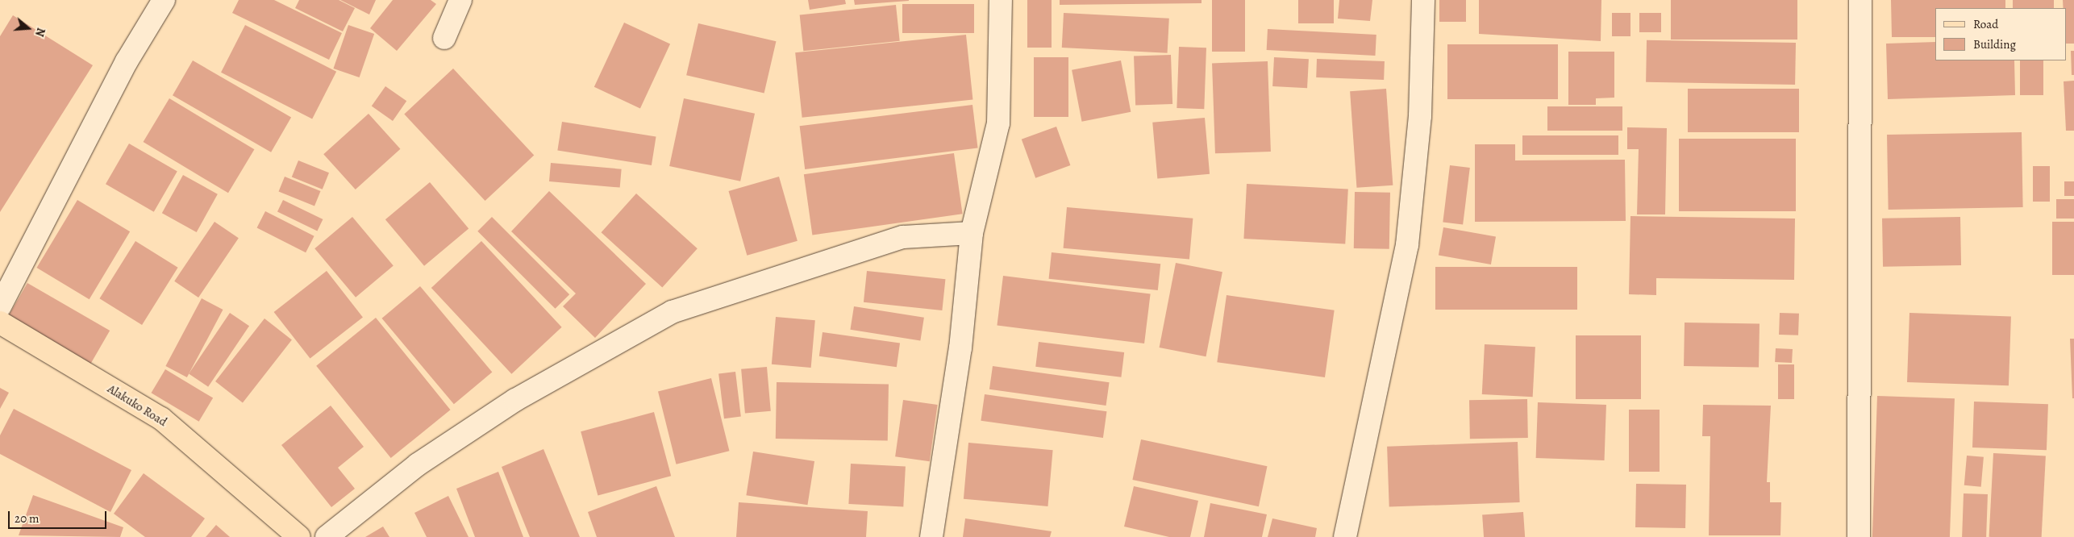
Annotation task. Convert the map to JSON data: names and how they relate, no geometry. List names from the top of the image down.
{
  "streets": {
    "main road": ["Alakuko Road"]
  },
  "legend": ["Road", "Building"],
  "scale_bar": "20 m",
  "north": "right"
}
